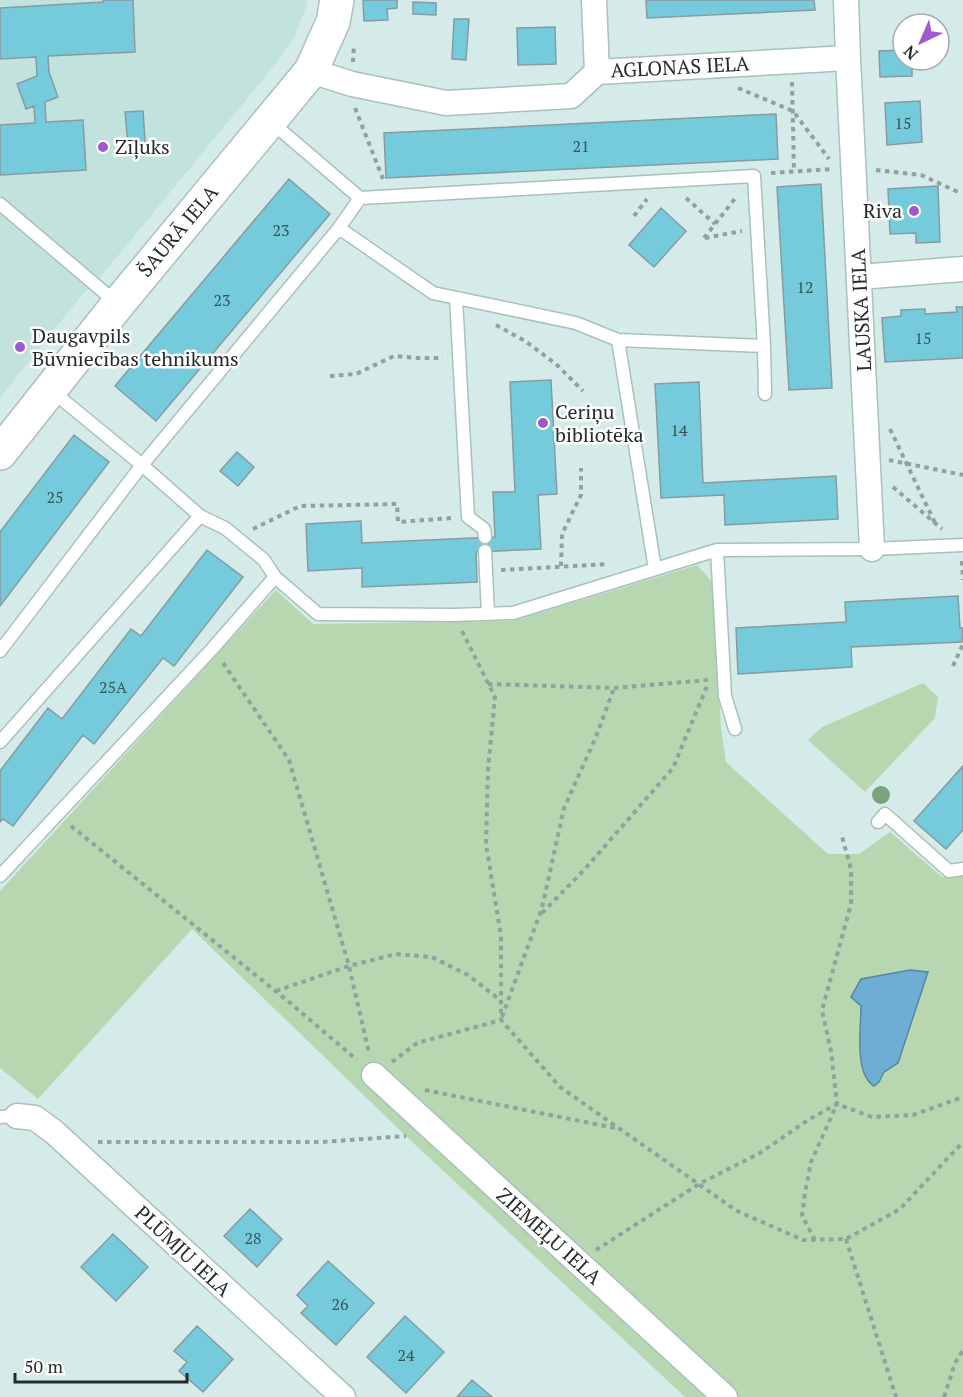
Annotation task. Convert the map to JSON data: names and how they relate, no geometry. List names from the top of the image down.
{
  "streets": {
    "street": [
      "AGLONAS IELA",
      "ŠAURĀ IELA",
      "LAUSKA IELA",
      "ZIEMEĻU IELA",
      "PLŪMJU IELA"
    ]
  },
  "crossings": [
    ["AGLONAS IELA", "ŠAURĀ IELA"],
    ["AGLONAS IELA", "LAUSKA IELA"]
  ],
  "places": [
    "Zīļuks",
    "Riva",
    "Daugavpils Būvniecības tehnikums",
    "Ceriņu bibliotēka"
  ],
  "house_numbers": [
    "15",
    "21",
    "23",
    "12",
    "23",
    "15",
    "14",
    "25",
    "25A",
    "28",
    "26",
    "24"
  ],
  "scale_bar": "50 m",
  "north": "bottom left"
}
